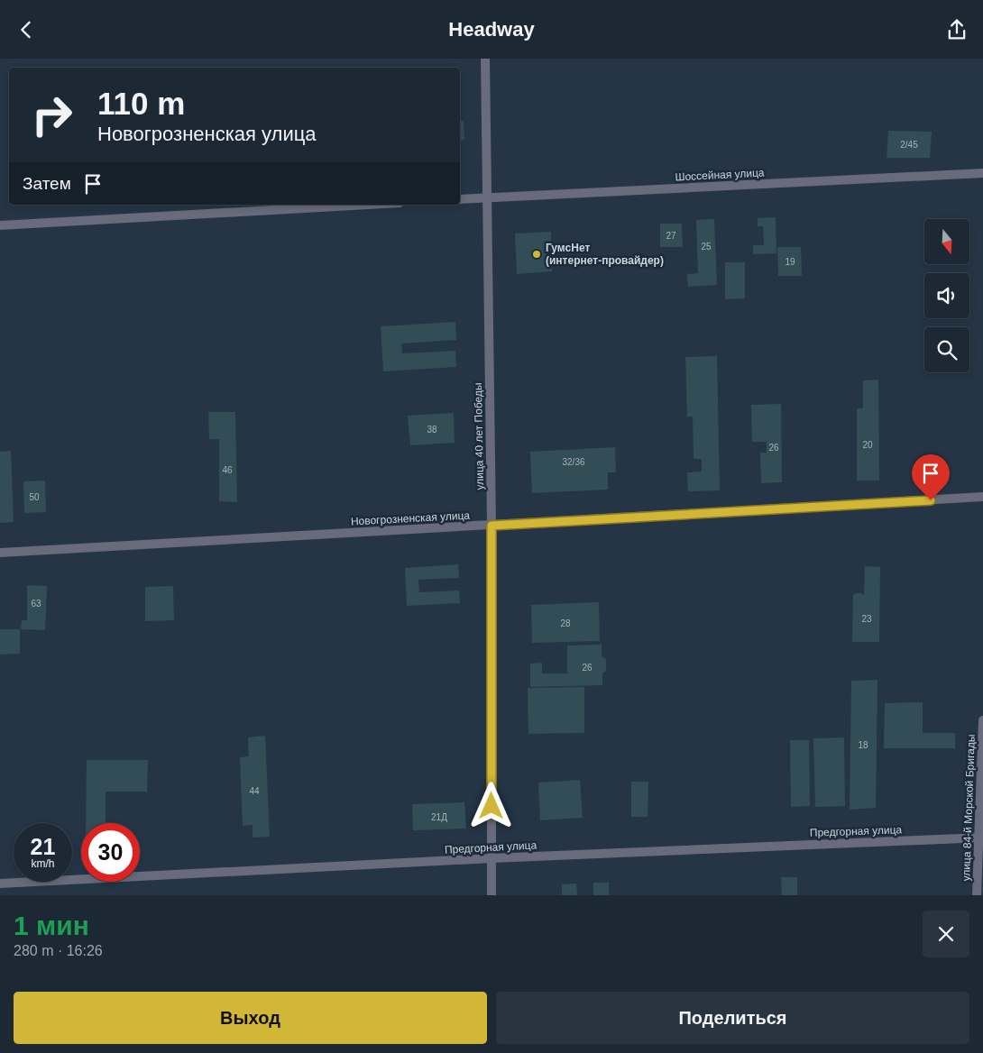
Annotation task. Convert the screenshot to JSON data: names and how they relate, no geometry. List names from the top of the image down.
{
  "streets": {
    "street": [
      "Шоссейная улица",
      "улица 40 лет Победы",
      "Новогрозненская улица",
      "улица 84-й Морской Бригады",
      "Предгорная улица"
    ]
  },
  "crossings": [
    ["Шоссейная улица", "улица 40 лет Победы"],
    ["улица 40 лет Победы", "Новогрозненская улица"],
    ["улица 40 лет Победы", "Предгорная улица"],
    ["улица 84-й Морской Бригады", "Предгорная улица"]
  ],
  "places": ["ГумсНет (интернет-провайдер)"],
  "house_numbers": [
    "2/45",
    "27",
    "25",
    "19",
    "38",
    "20",
    "26",
    "32/36",
    "46",
    "50",
    "63",
    "23",
    "28",
    "26",
    "18",
    "44",
    "21Д"
  ],
  "north": "bottom",
  "page": {
    "header": "Headway",
    "turn": ["110 m", "Новогрозненская улица"],
    "then": "Затем",
    "speed": "21 km/h",
    "limit": "30",
    "heading": ["1 мин", "280 m · 16:26"],
    "buttons": ["Выход", "Поделиться"]
  }
}
